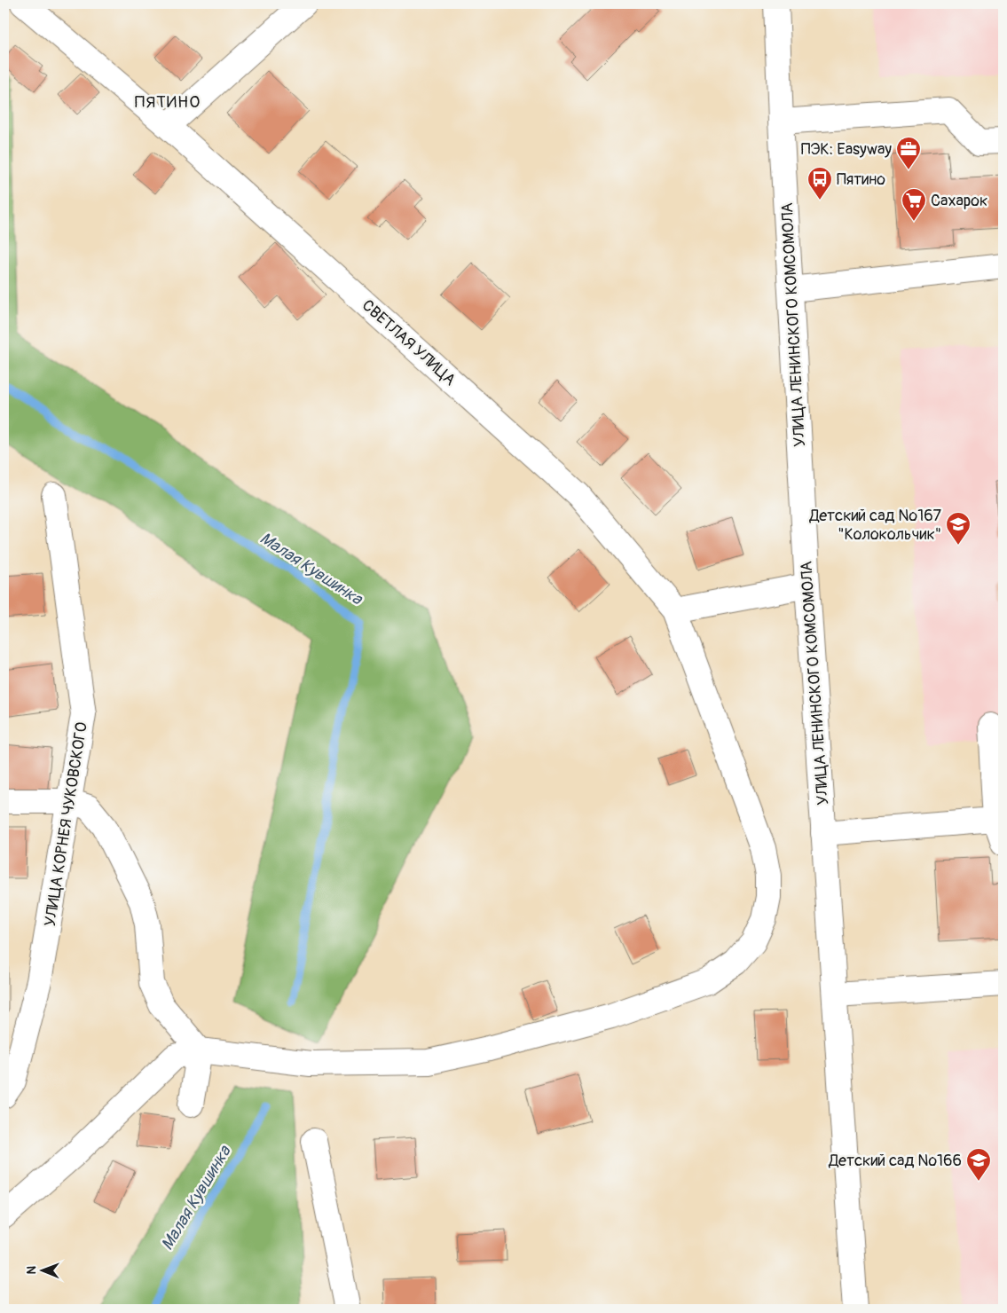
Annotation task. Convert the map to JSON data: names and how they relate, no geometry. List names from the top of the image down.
{
  "streets": {
    "street": ["УЛИЦА ЛЕНИНСКОГО КОМСОМОЛА", "СВЕТЛАЯ УЛИЦА", "УЛИЦА КОРНЕЯ ЧУКОВСКОГО"]
  },
  "districts": ["ПЯТИНО"],
  "water": ["Малая Кувшинка"],
  "places": {
    "office": ["ПЭК: Easyway"],
    "bus stop": ["Пятино"],
    "supermarket": ["Сахарок"],
    "school or university": ["Детский сад №167 \"Колокольчик\"", "Детский сад №166"]
  },
  "north": "left"
}
